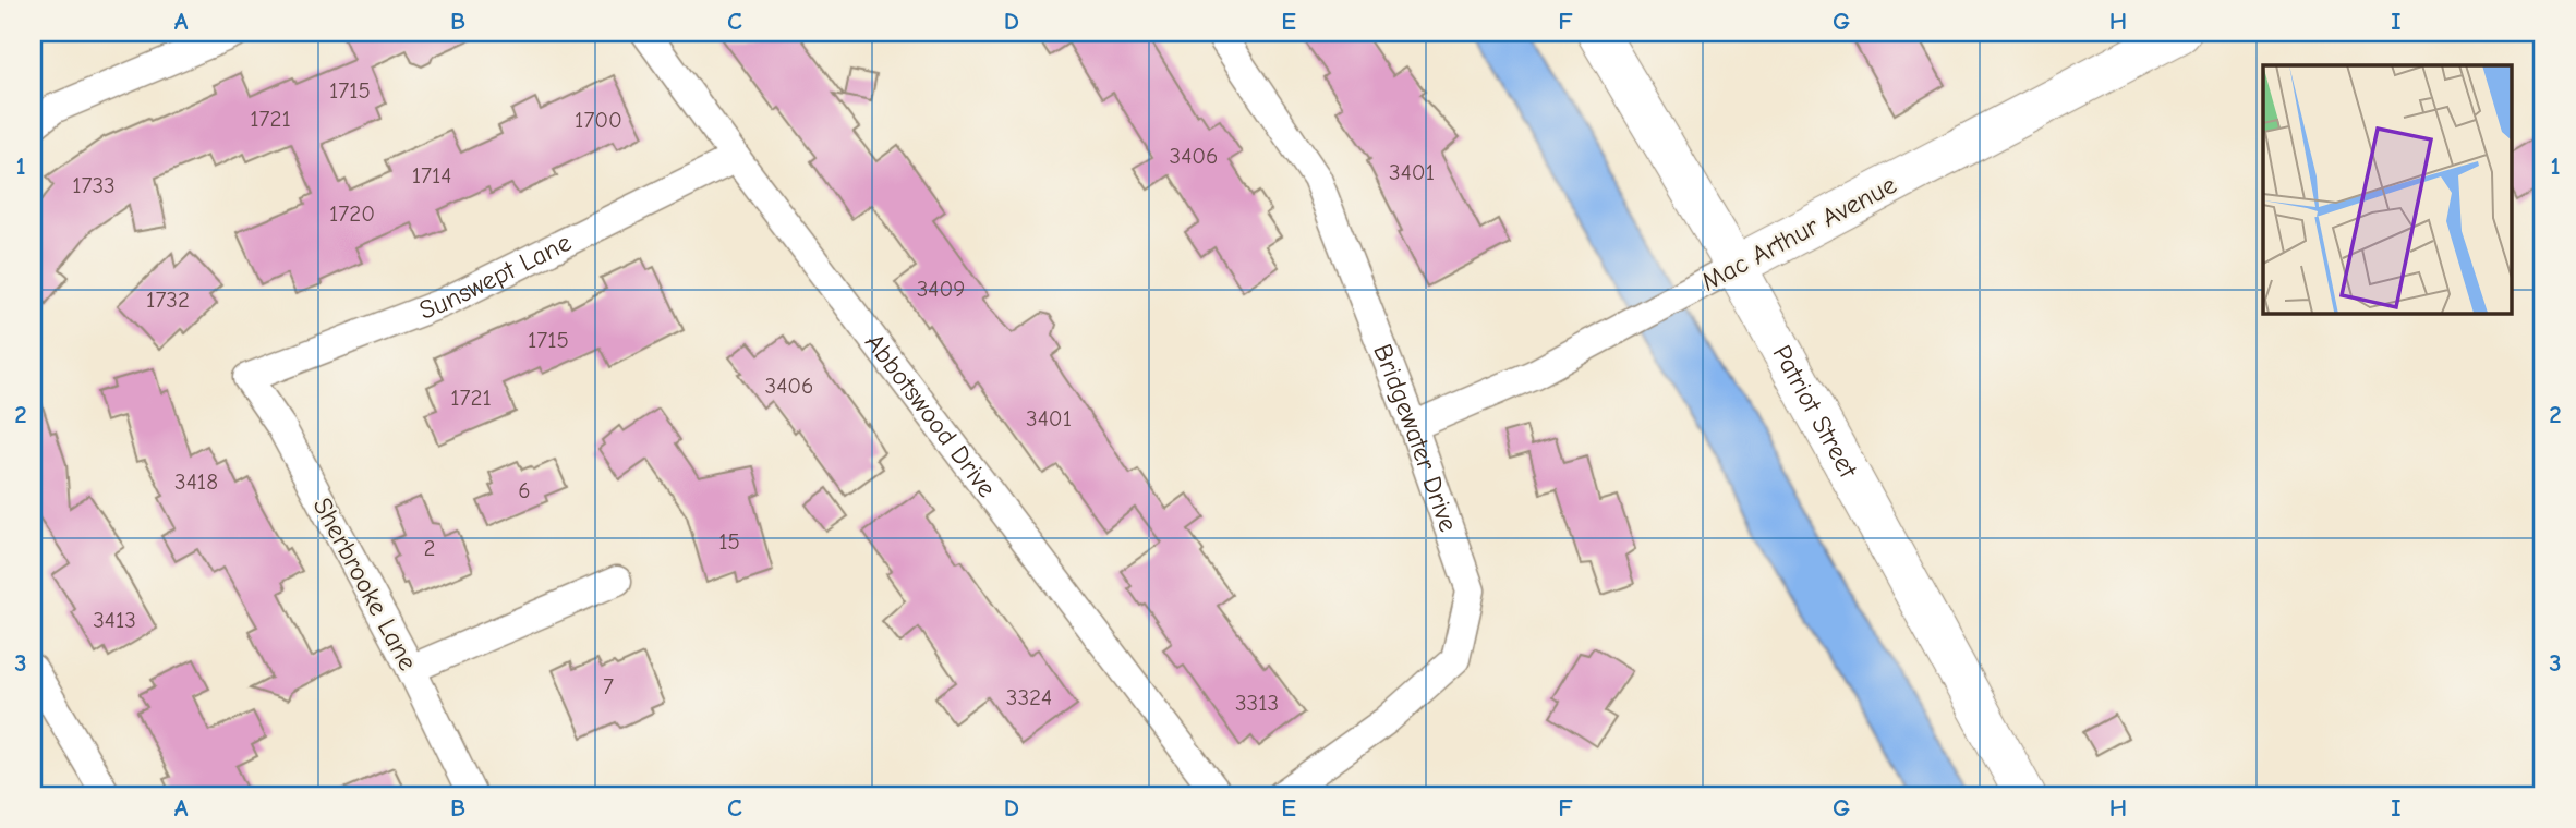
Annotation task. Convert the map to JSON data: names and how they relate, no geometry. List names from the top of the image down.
{
  "streets": {
    "main road": ["Mac Arthur Avenue", "Patriot Street"],
    "street": [
      "Sunswept Lane",
      "Abbotswood Drive",
      "Bridgewater Drive",
      "Sherbrooke Lane"
    ]
  },
  "crossings": [
    ["Mac Arthur Avenue", "Patriot Street"],
    ["Mac Arthur Avenue", "Bridgewater Drive"],
    ["Sunswept Lane", "Abbotswood Drive"],
    ["Sunswept Lane", "Sherbrooke Lane"]
  ],
  "house_numbers": [
    "1715",
    "1721",
    "1700",
    "3406",
    "3401",
    "1714",
    "1733",
    "1720",
    "3409",
    "1732",
    "1715",
    "3406",
    "1721",
    "3401",
    "3418",
    "6",
    "15",
    "2",
    "3413",
    "7",
    "3324",
    "3313"
  ],
  "grid": {
    "columns": [
      "A",
      "B",
      "C",
      "D",
      "E",
      "F",
      "G",
      "H",
      "I"
    ],
    "rows": ["1", "2", "3"]
  }
}
